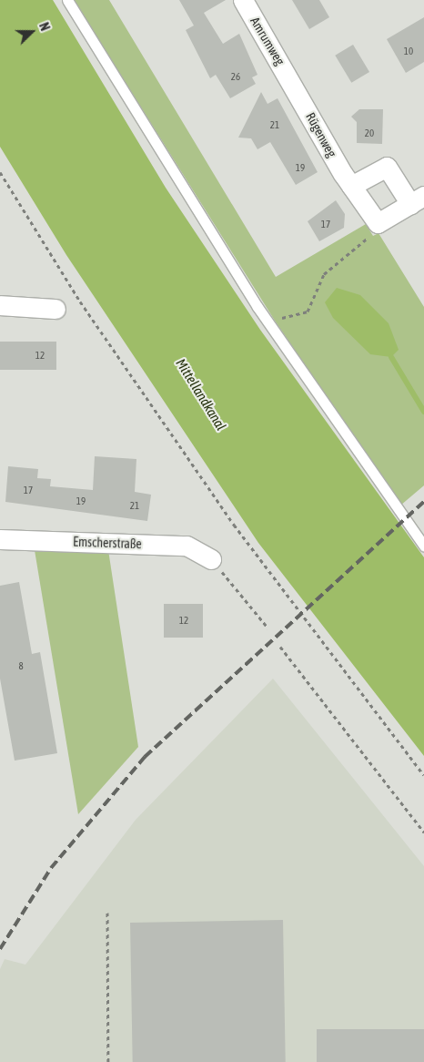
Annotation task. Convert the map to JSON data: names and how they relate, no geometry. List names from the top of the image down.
{
  "streets": {
    "street": ["Amrumweg", "Rügenweg", "Emscherstraße"]
  },
  "crossings": [
    ["Amrumweg", "Rügenweg"]
  ],
  "water": ["Mittellandkanal"],
  "house_numbers": [
    "10",
    "26",
    "21",
    "20",
    "19",
    "17",
    "12",
    "17",
    "19",
    "21",
    "12",
    "8"
  ],
  "north": "right"
}
